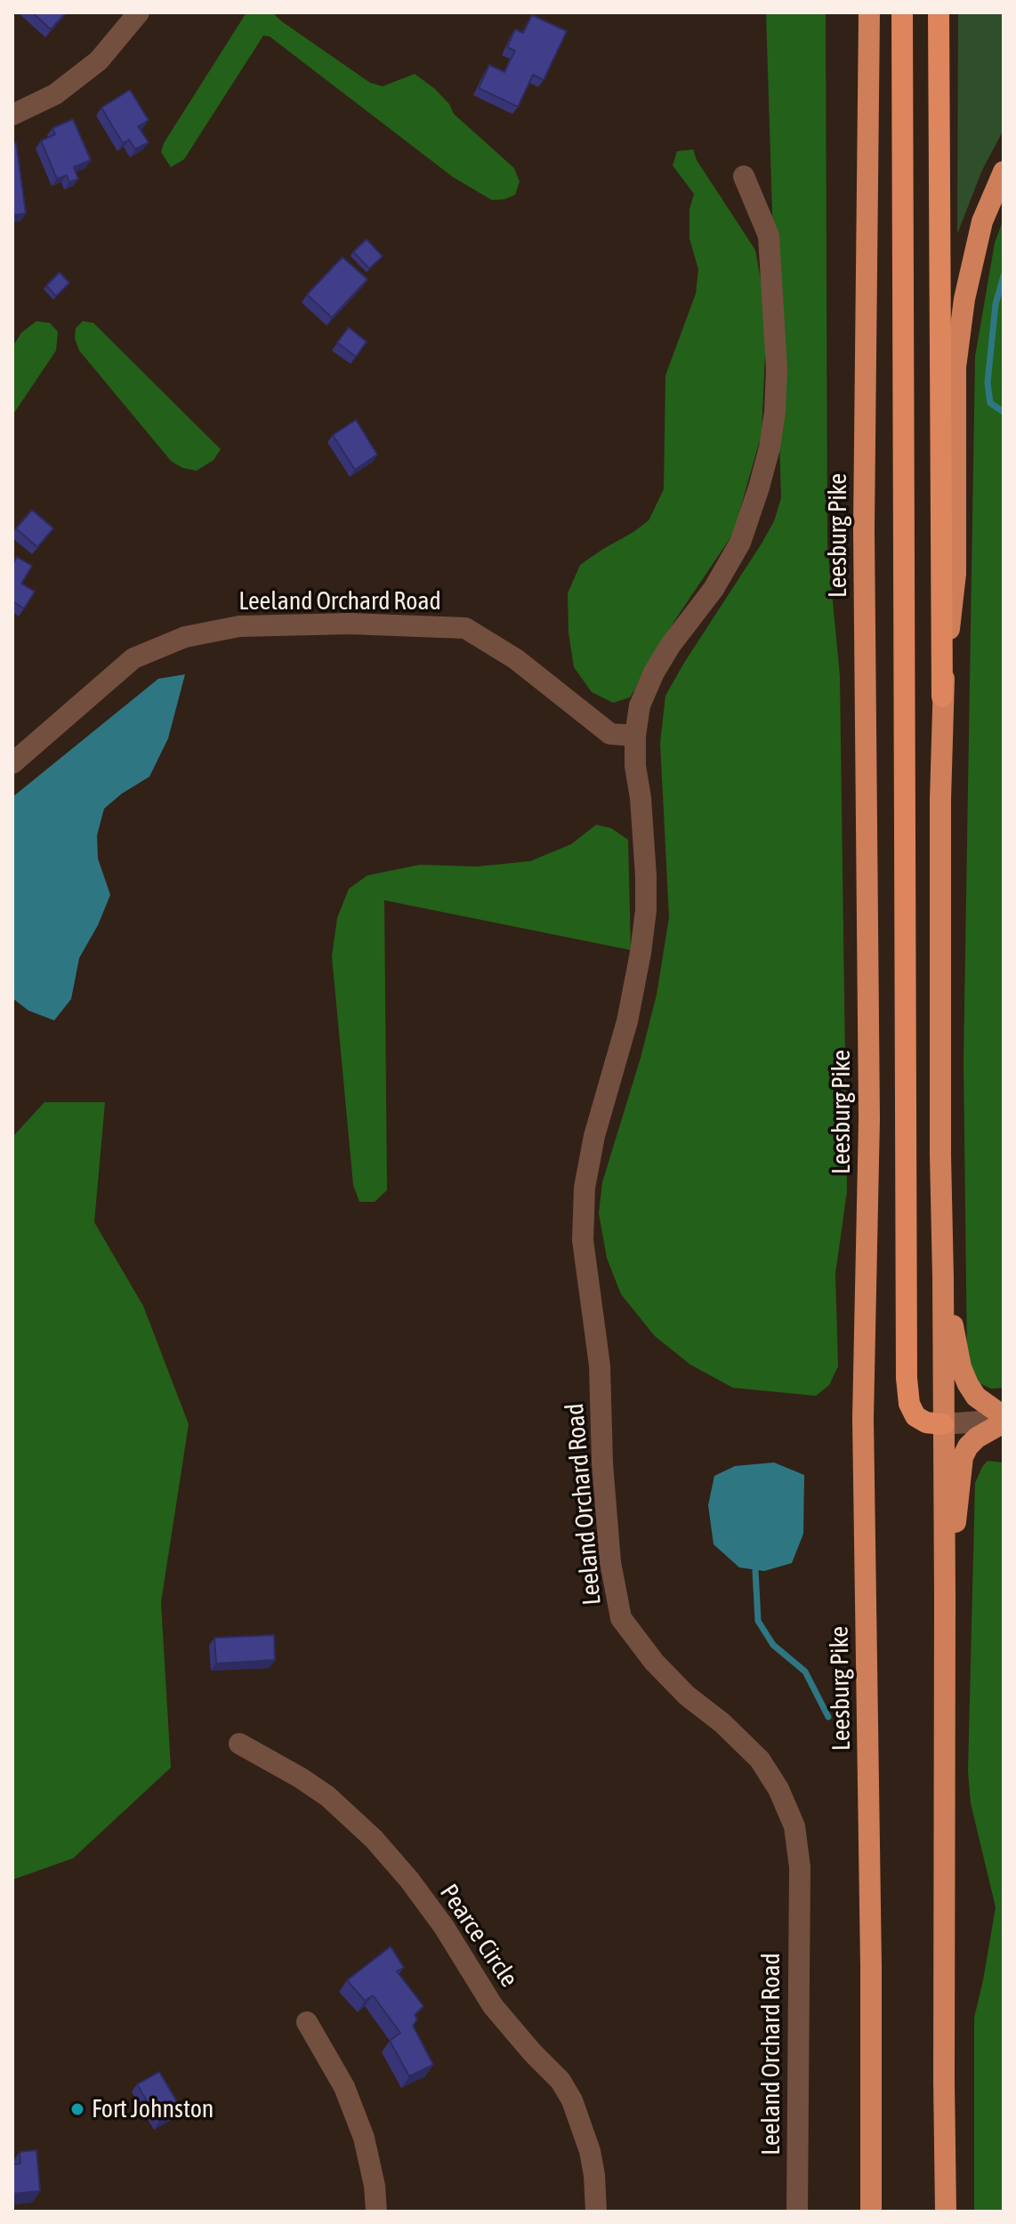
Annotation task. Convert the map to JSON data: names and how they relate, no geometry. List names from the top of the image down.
{
  "streets": {
    "highway": ["Leesburg Pike"],
    "street": ["Leeland Orchard Road", "Pearce Circle"]
  },
  "places": ["Fort Johnston"]
}
